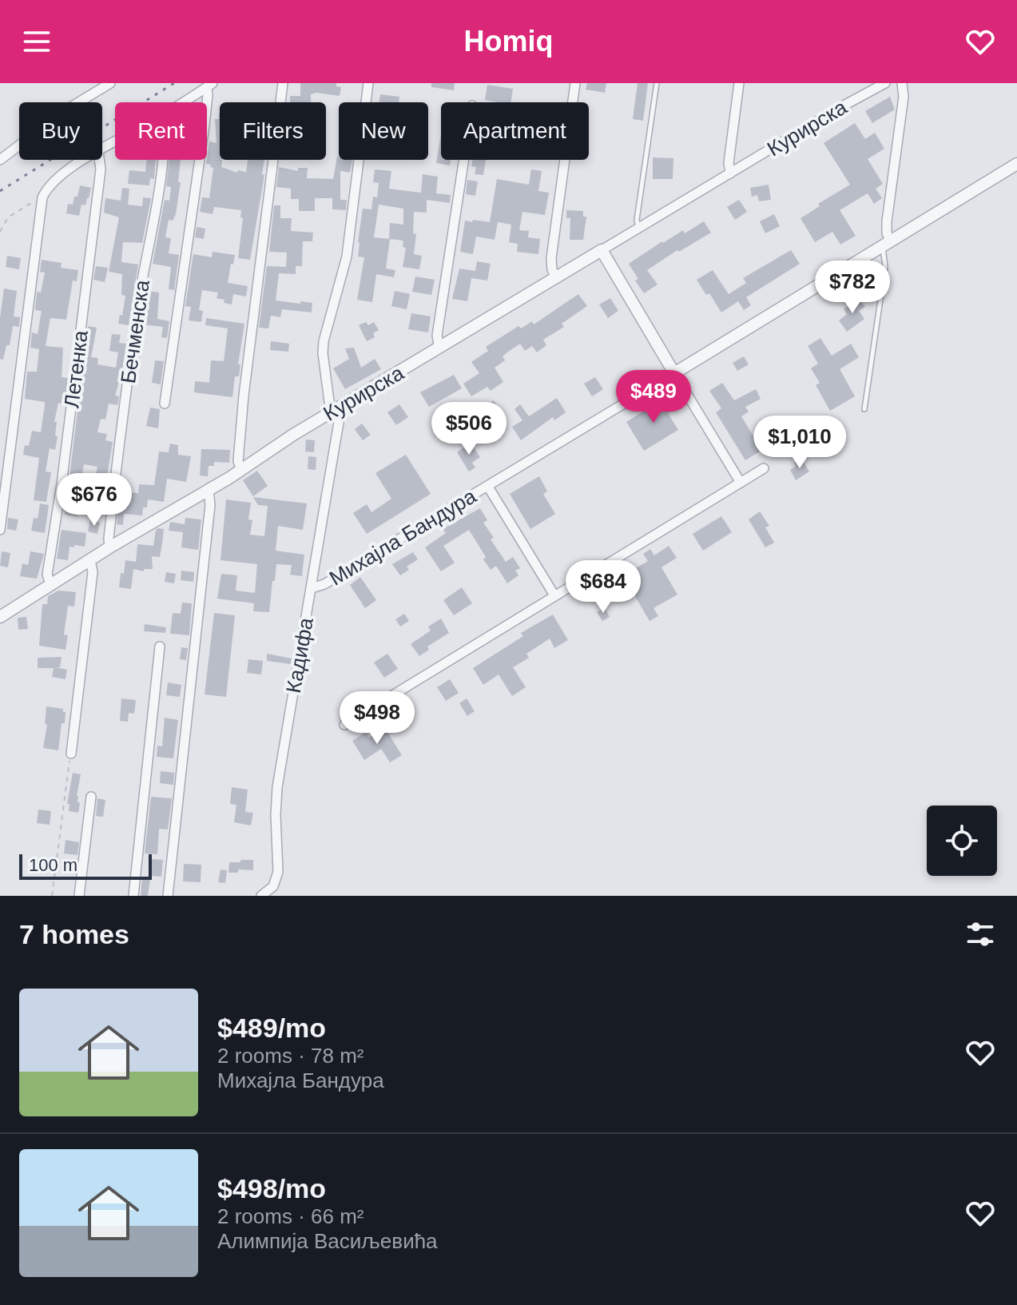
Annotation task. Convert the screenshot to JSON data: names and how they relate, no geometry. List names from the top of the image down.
{
  "streets": {
    "street": [
      "Курирска",
      "Бечменска",
      "Летенка",
      "Михајла Бандура",
      "Кадифа"
    ]
  },
  "crossings": [
    ["Курирска", "Бечменска"],
    ["Курирска", "Летенка"],
    ["Курирска", "Кадифа"],
    ["Михајла Бандура", "Кадифа"]
  ],
  "scale_bar": "100 m",
  "page": {
    "header": "Homiq",
    "chip": [
      "Buy",
      "Rent",
      "Filters",
      "New",
      "Apartment"
    ],
    "price": [
      "$782",
      "$489",
      "$506",
      "$1,010",
      "$676",
      "$684",
      "$498"
    ],
    "scale": "100 m",
    "heading": "7 homes",
    "list": [
      {
        "name": "$489/mo",
        "note": "2 rooms · 78 m² · Михајла Бандура"
      },
      {
        "name": "$498/mo",
        "note": "2 rooms · 66 m² · Алимпија Васиљевића"
      }
    ]
  }
}
